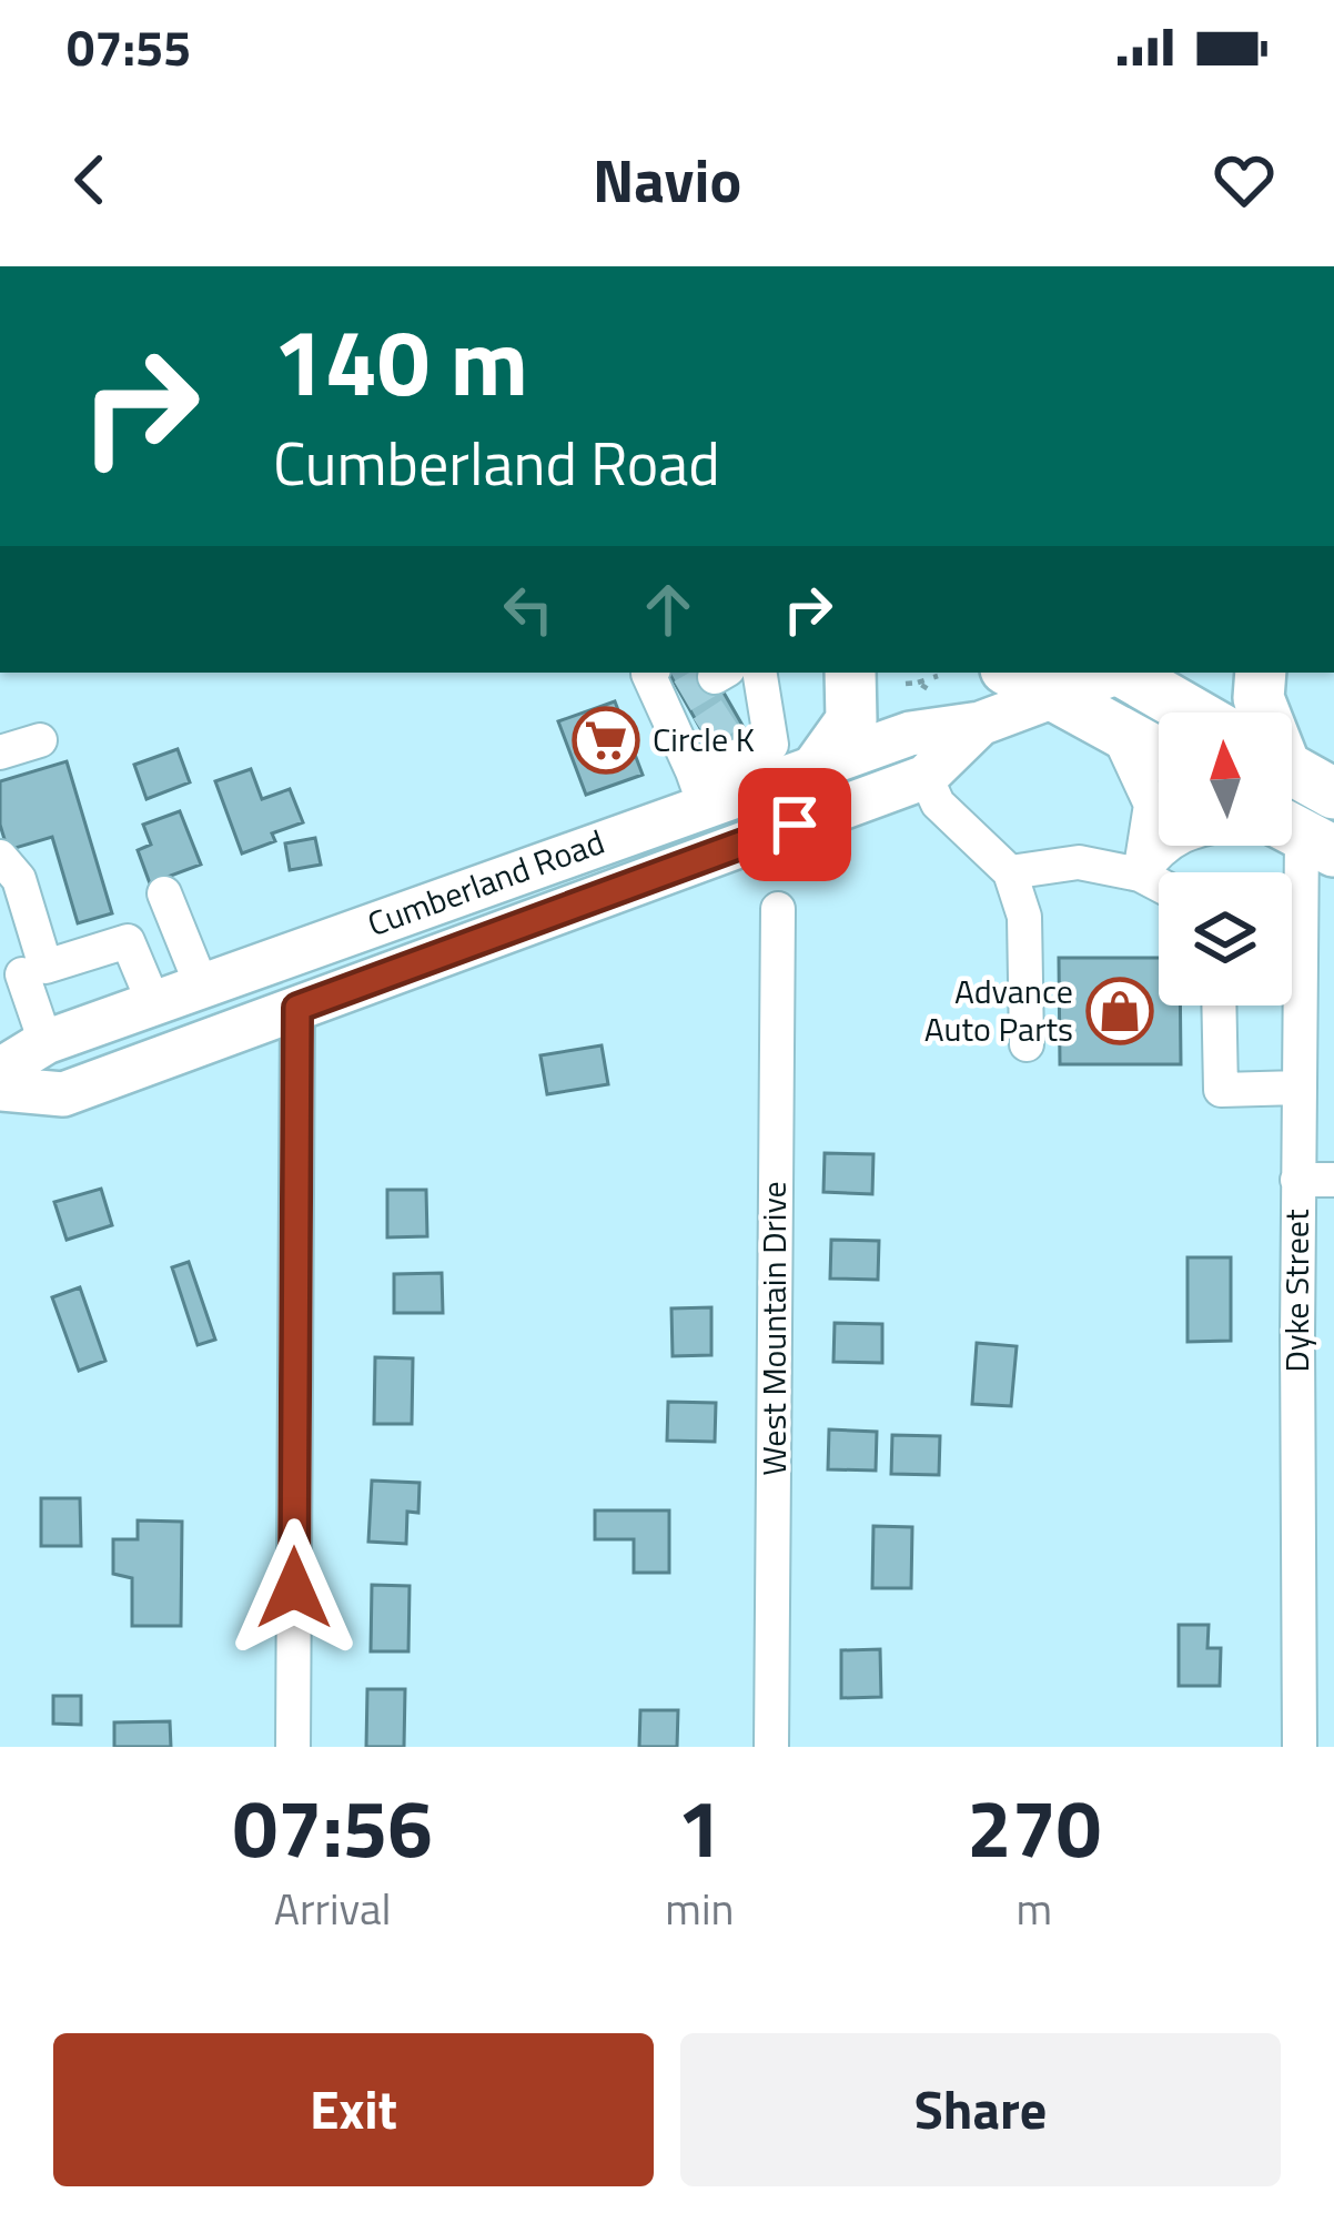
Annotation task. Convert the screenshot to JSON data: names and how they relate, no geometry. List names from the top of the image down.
{
  "streets": {
    "main road": ["Cumberland Road"],
    "street": ["Dyke Street", "West Mountain Drive"]
  },
  "places": {
    "supermarket": ["Circle K"],
    "shop": ["Advance Auto Parts"]
  },
  "north": "top",
  "page": {
    "status": "07:55",
    "header": "Navio",
    "turn": ["140 m", "Cumberland Road"],
    "eta": [
      "07:56",
      "Arrival",
      "1",
      "min",
      "270",
      "m"
    ],
    "buttons": ["Exit", "Share"]
  }
}
